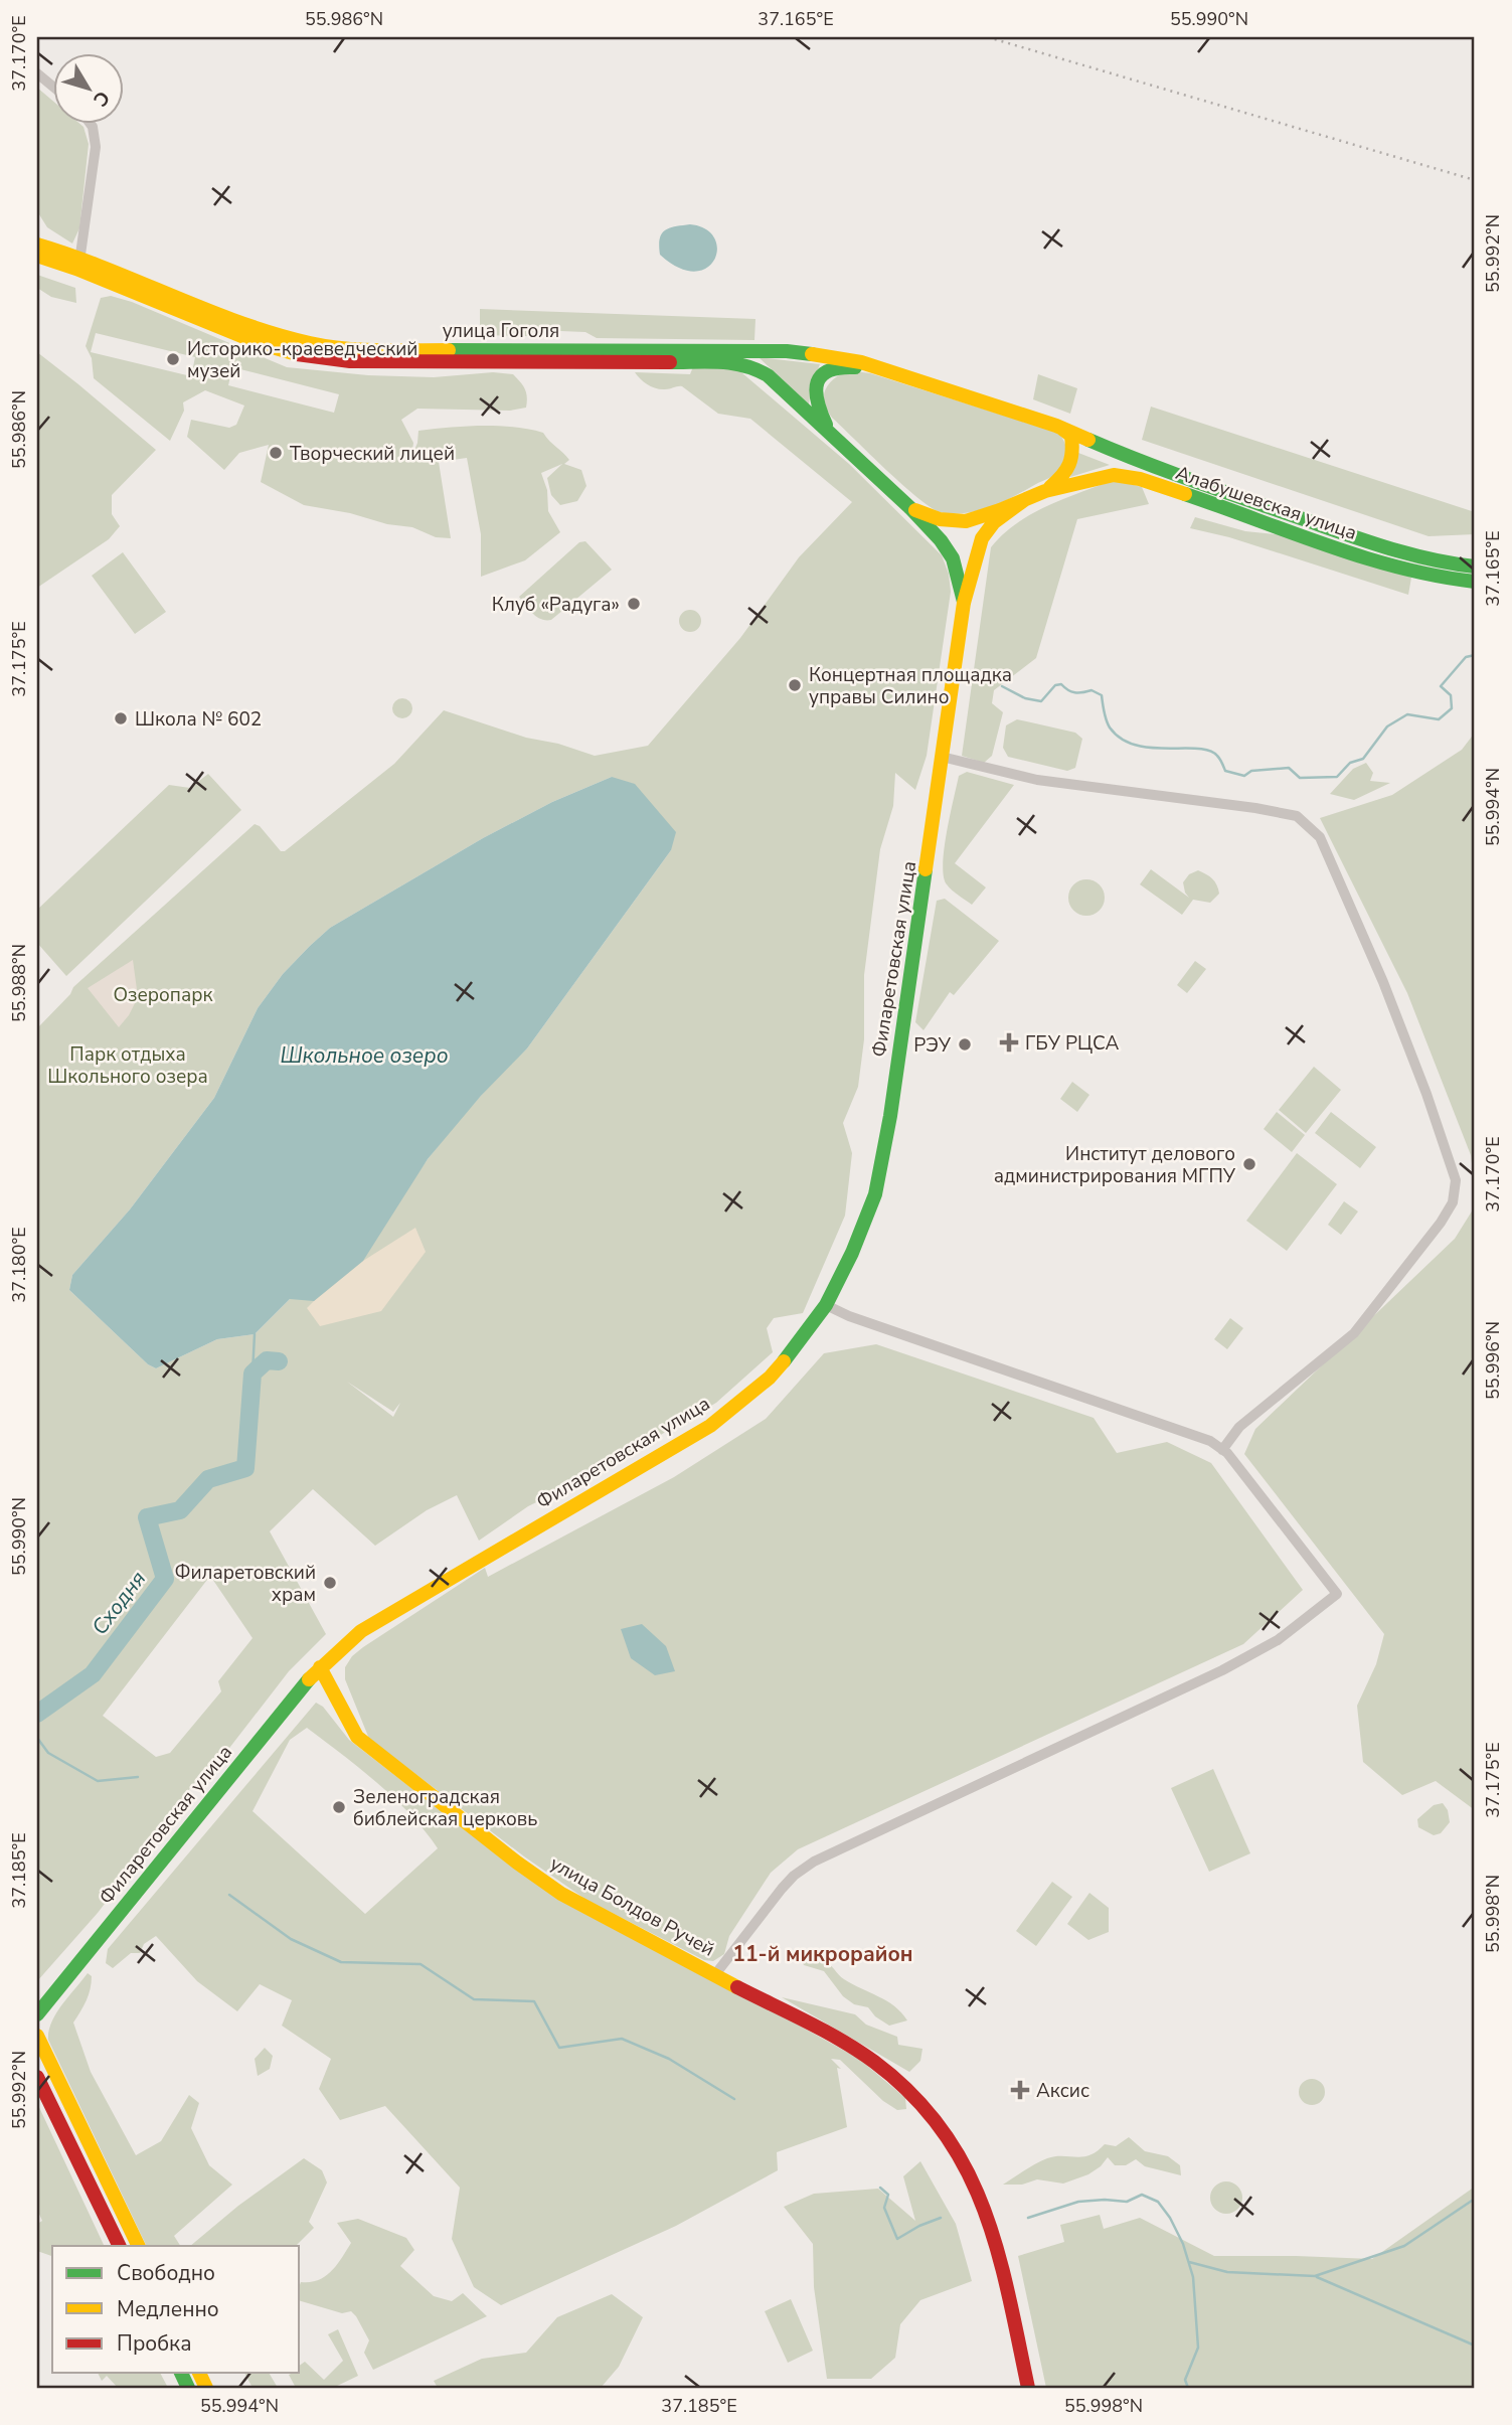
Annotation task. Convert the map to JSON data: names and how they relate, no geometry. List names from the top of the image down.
{
  "streets": {
    "street": [
      "улица Гоголя",
      "Алабушевская улица",
      "Филаретовская улица",
      "улица Болдов Ручей"
    ]
  },
  "crossings": [
    ["улица Гоголя", "Алабушевская улица"],
    ["Алабушевская улица", "Филаретовская улица"],
    ["Филаретовская улица", "улица Болдов Ручей"]
  ],
  "districts": ["11-й микрорайон"],
  "water": ["Школьное озеро", "Сходня"],
  "parks": ["Озеропарк", "Парк отдыха Школьного озера"],
  "places": {
    "other": [
      "Историко-краеведческий музей",
      "Творческий лицей",
      "Клуб «Радуга»",
      "Концертная площадка управы Силино",
      "Школа № 602",
      "РЭУ",
      "Институт делового администрирования МГПУ",
      "Филаретовский храм",
      "Зеленоградская библейская церковь"
    ],
    "health": ["ГБУ РЦСА", "Аксис"]
  },
  "legend": ["Свободно", "Медленно", "Пробка"],
  "north": "bottom right",
  "coordinates": [
    "55.986°N",
    "37.165°E",
    "55.990°N",
    "37.170°E",
    "55.992°N",
    "37.175°E",
    "55.994°N",
    "55.988°N",
    "37.180°E",
    "55.996°N",
    "37.185°E",
    "55.998°N"
  ]
}
